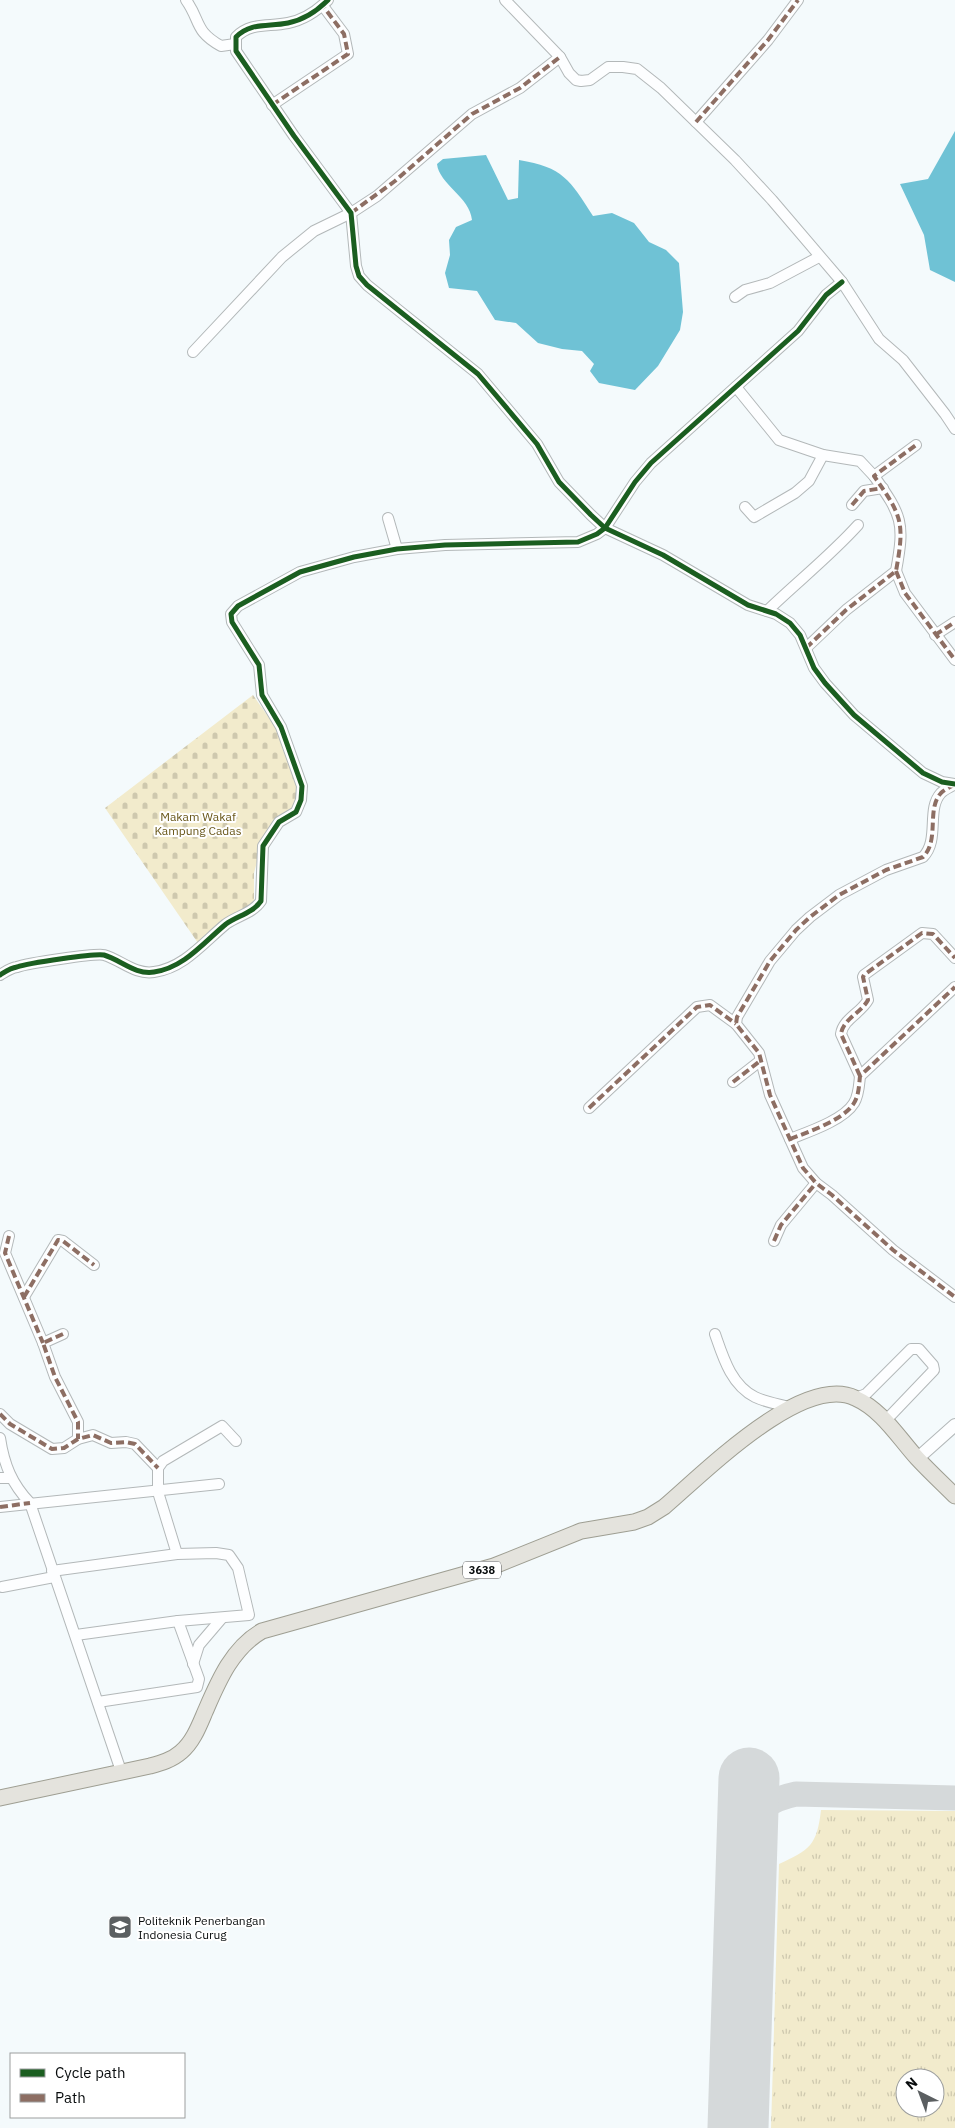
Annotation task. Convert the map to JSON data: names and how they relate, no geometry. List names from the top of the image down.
{
  "streets": {
    "main road": ["3638"]
  },
  "parks": ["Makam Wakaf Kampung Cadas"],
  "places": {
    "school or university": ["Politeknik Penerbangan Indonesia Curug"]
  },
  "legend": ["Cycle path", "Path"],
  "north": "top left"
}
